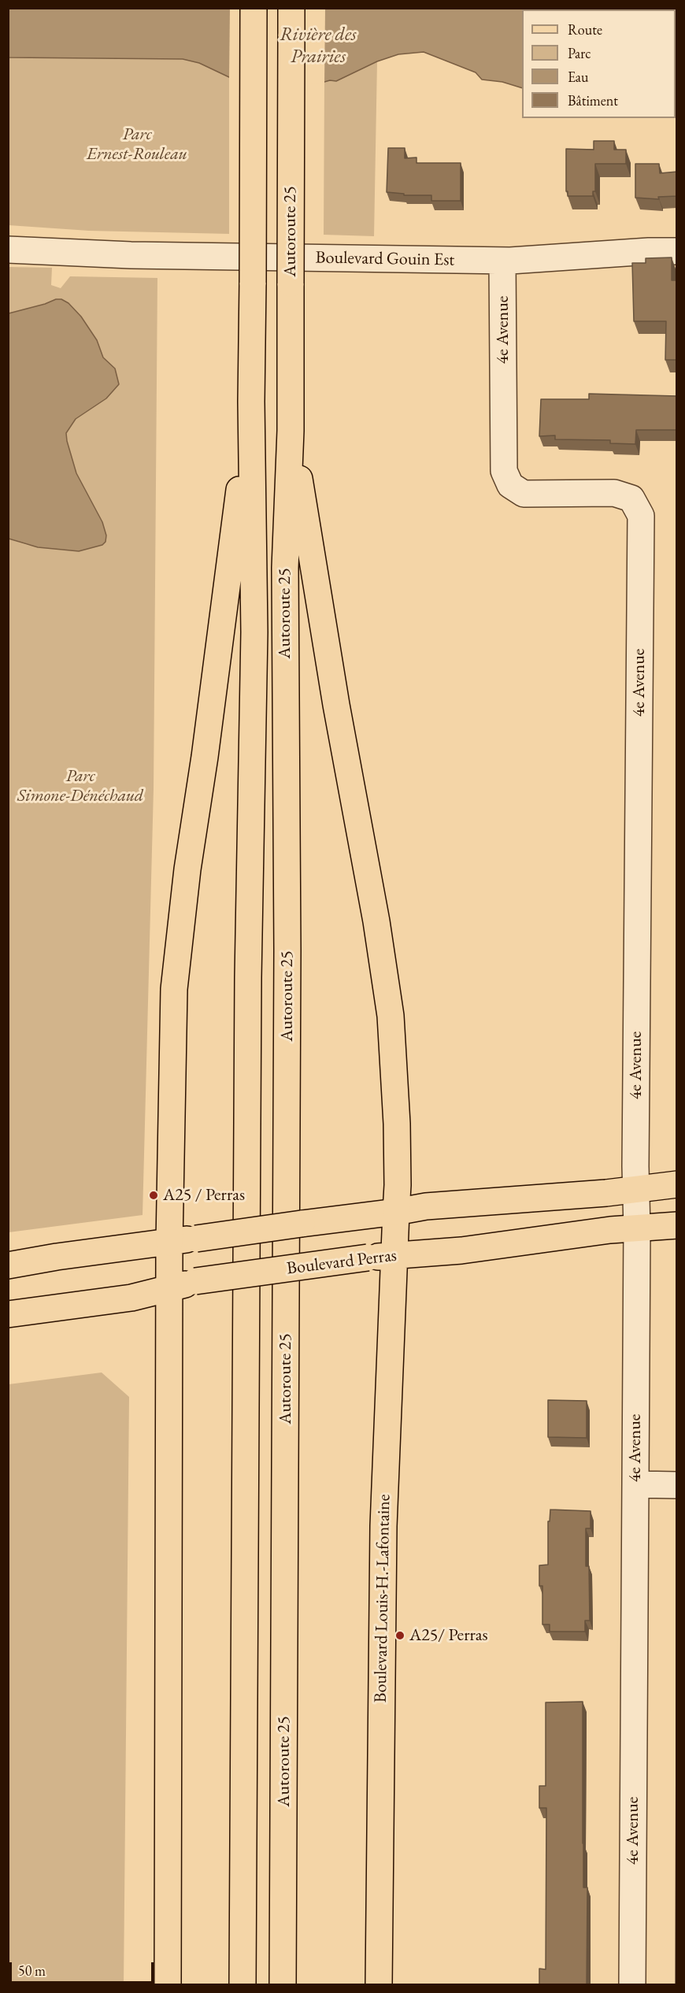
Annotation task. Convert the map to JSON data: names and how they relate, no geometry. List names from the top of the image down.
{
  "streets": {
    "main road": ["Autoroute 25", "Boulevard Perras", "Boulevard Louis-H.-Lafontaine"],
    "street": ["Boulevard Gouin Est", "4e Avenue"]
  },
  "crossings": [
    ["Autoroute 25", "Boulevard Louis-H.-Lafontaine"],
    ["Boulevard Gouin Est", "4e Avenue"],
    ["4e Avenue", "Boulevard Perras"],
    ["Boulevard Perras", "Boulevard Louis-H.-Lafontaine"]
  ],
  "water": ["Rivière des Prairies"],
  "parks": ["Parc Ernest-Rouleau", "Parc Simone-Dénéchaud"],
  "places": ["A25 / Perras", "A25/ Perras"],
  "legend": [
    "Route",
    "Parc",
    "Eau",
    "Bâtiment"
  ],
  "scale_bar": "50 m"
}
